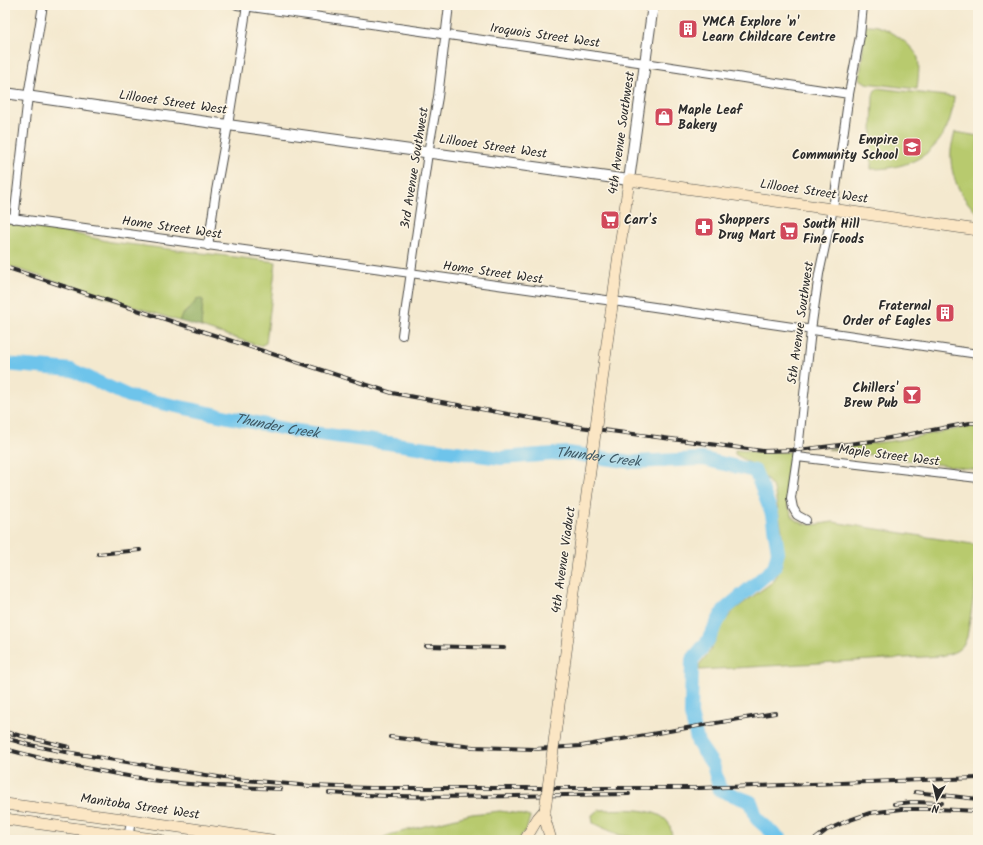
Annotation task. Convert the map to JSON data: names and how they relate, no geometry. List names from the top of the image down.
{
  "streets": {
    "main road": [
      "Lillooet Street West",
      "4th Avenue Southwest",
      "4th Avenue Viaduct",
      "Manitoba Street West"
    ],
    "street": [
      "Iroquois Street West",
      "3rd Avenue Southwest",
      "Home Street West",
      "5th Avenue Southwest",
      "Maple Street West"
    ]
  },
  "crossings": [
    ["Iroquois Street West", "4th Avenue Southwest"],
    ["Iroquois Street West", "3rd Avenue Southwest"],
    ["Iroquois Street West", "5th Avenue Southwest"],
    ["Lillooet Street West", "4th Avenue Southwest"],
    ["Lillooet Street West", "3rd Avenue Southwest"],
    ["Lillooet Street West", "5th Avenue Southwest"],
    ["4th Avenue Southwest", "Home Street West"],
    ["4th Avenue Southwest", "4th Avenue Viaduct"],
    ["3rd Avenue Southwest", "Home Street West"],
    ["Home Street West", "5th Avenue Southwest"],
    ["5th Avenue Southwest", "Maple Street West"]
  ],
  "water": ["Thunder Creek"],
  "places": {
    "building": ["YMCA Explore 'n' Learn Childcare Centre", "Fraternal Order of Eagles"],
    "shop": ["Maple Leaf Bakery"],
    "school or university": ["Empire Community School"],
    "supermarket": ["Carr's", "South Hill Fine Foods"],
    "pharmacy": ["Shoppers Drug Mart"],
    "bar": ["Chillers' Brew Pub"]
  },
  "north": "bottom"
}
